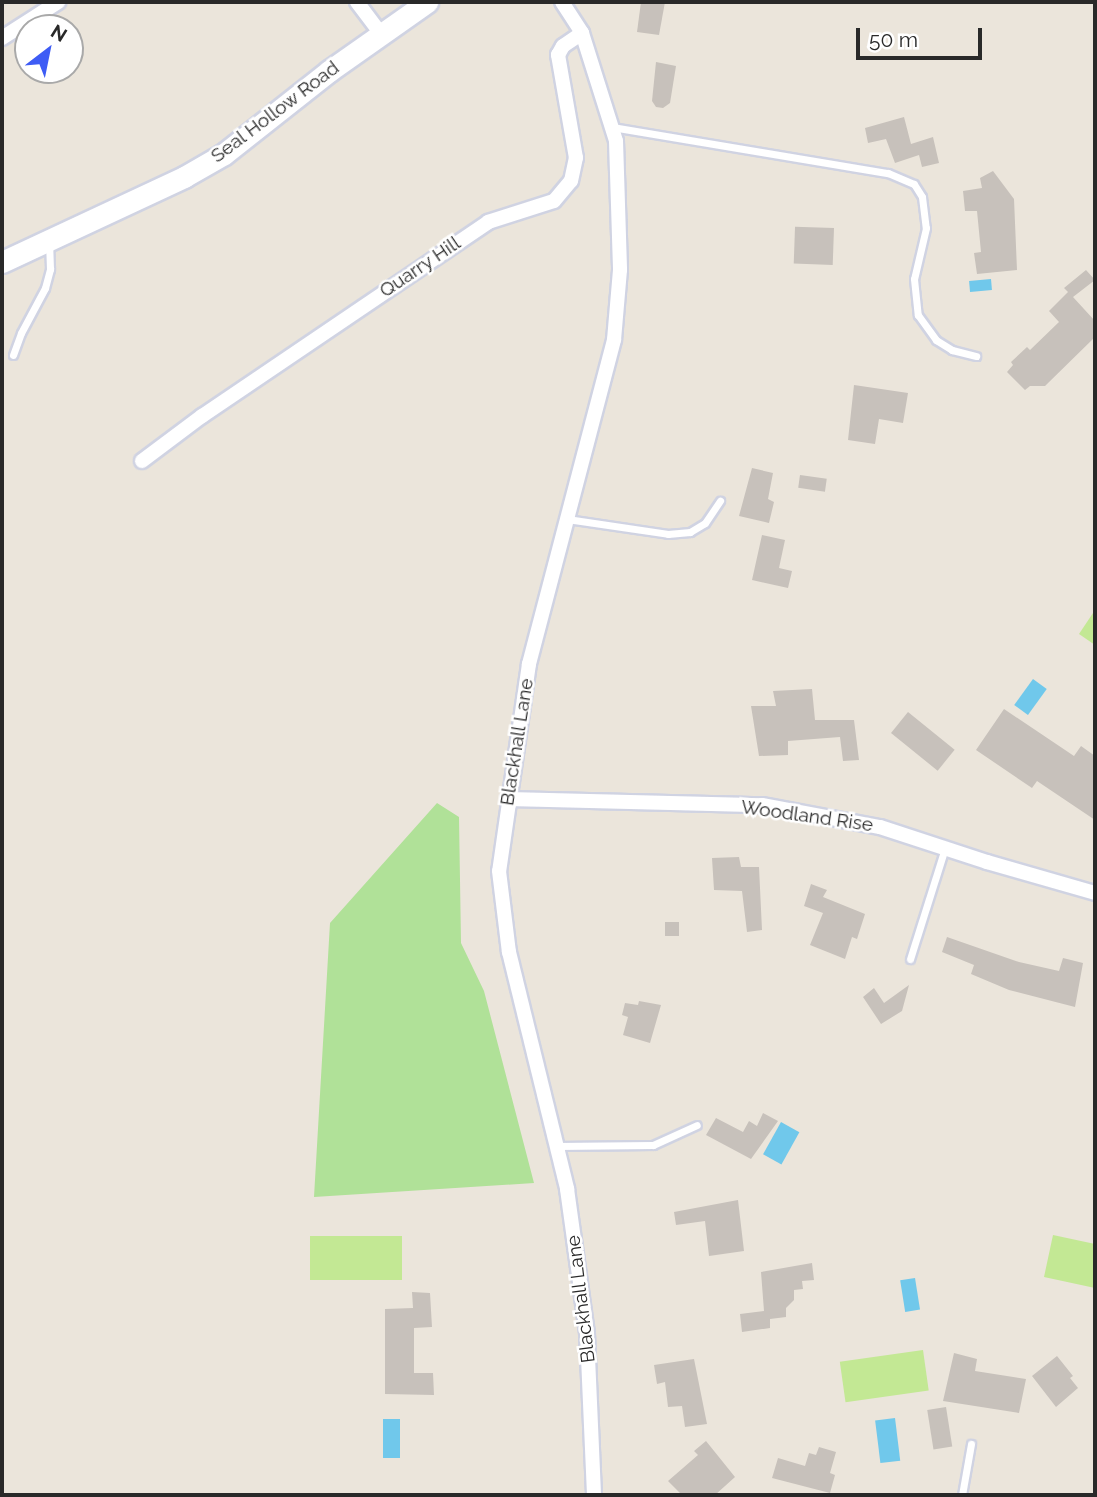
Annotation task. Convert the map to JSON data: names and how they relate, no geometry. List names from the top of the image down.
{
  "streets": {
    "main road": ["Seal Hollow Road"],
    "street": ["Quarry Hill", "Blackhall Lane", "Woodland Rise"]
  },
  "crossings": [
    ["Quarry Hill", "Blackhall Lane"],
    ["Blackhall Lane", "Woodland Rise"]
  ],
  "scale_bar": "50 m",
  "north": "top right"
}
